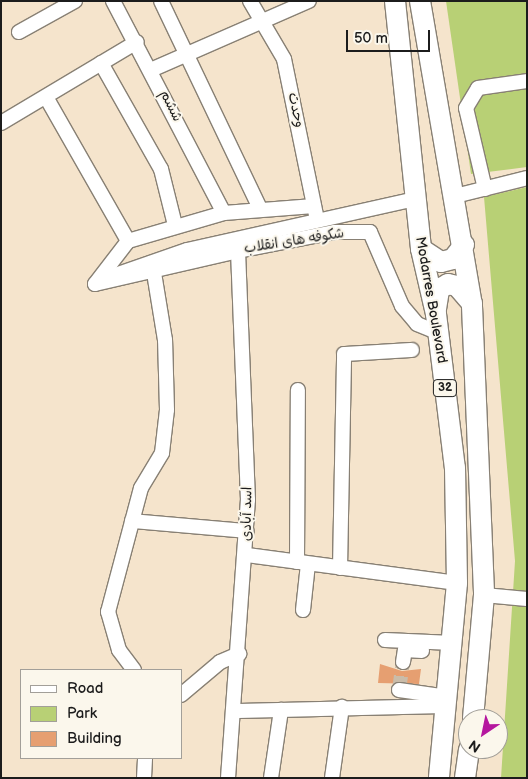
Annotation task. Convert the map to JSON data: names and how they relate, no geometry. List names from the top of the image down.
{
  "streets": {
    "highway": ["Modarres Boulevard", "32"],
    "street": [
      "ششم",
      "وحدت",
      "شکوفه های انقلاب",
      "اسد آبادی"
    ]
  },
  "crossings": [
    ["ششم", "شکوفه های انقلاب"],
    ["وحدت", "شکوفه های انقلاب"],
    ["شکوفه های انقلاب", "Modarres Boulevard"],
    ["شکوفه های انقلاب", "اسد آبادی"]
  ],
  "legend": ["Road", "Park", "Building"],
  "scale_bar": "50 m",
  "north": "bottom left"
}
